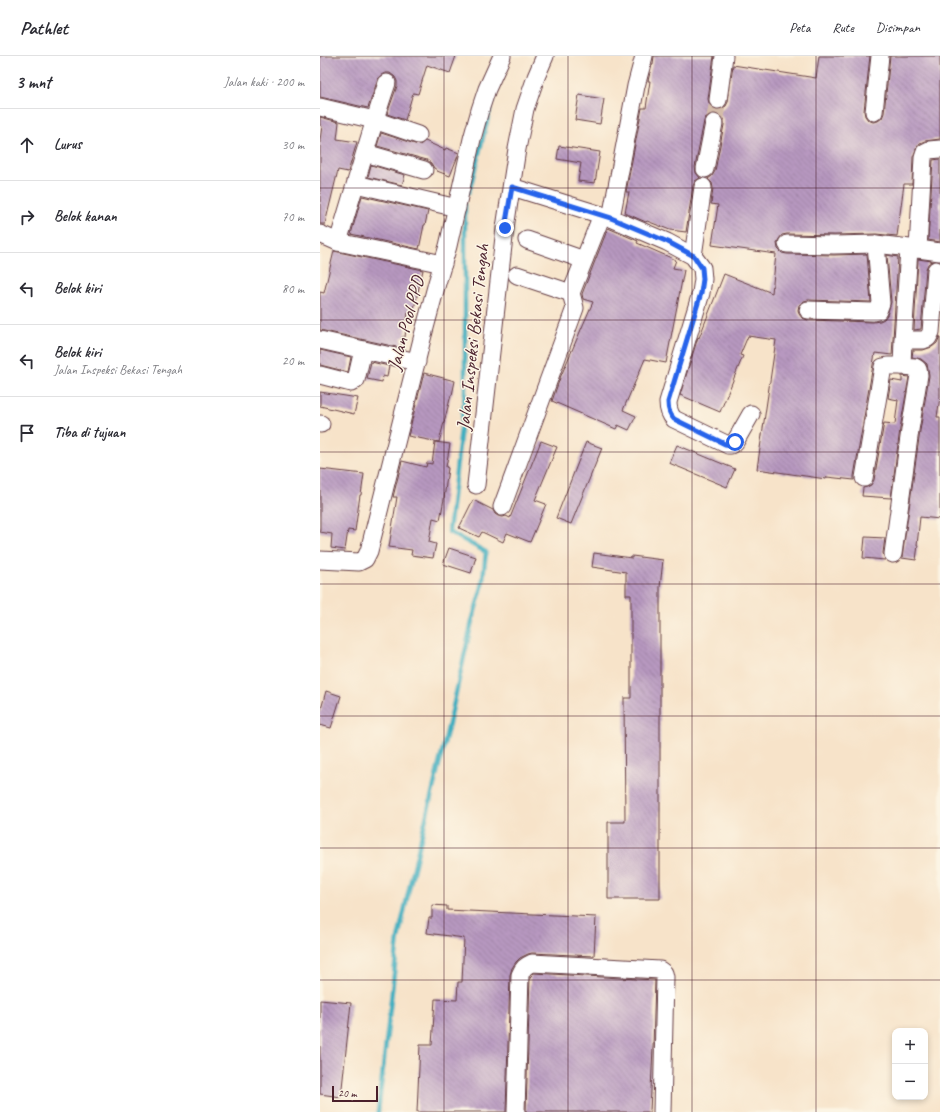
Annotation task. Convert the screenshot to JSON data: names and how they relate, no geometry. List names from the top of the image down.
{
  "streets": {
    "street": ["Jalan Pool PPD", "Jalan Inspeksi Bekasi Tengah"]
  },
  "scale_bar": "20 m",
  "page": {
    "header": "Pathlet",
    "nav": ["Peta", "Rute", "Disimpan"],
    "heading": ["3 mnt", "Jalan kaki · 200 m"],
    "list": [
      ["Lurus", "30 m"],
      ["Belok kanan", "70 m"],
      ["Belok kiri", "80 m"],
      ["Belok kiri", "Jalan Inspeksi Bekasi Tengah", "20 m"],
      "Tiba di tujuan"
    ],
    "map_buttons": ["+", "−"],
    "scale": "20 m"
  }
}
